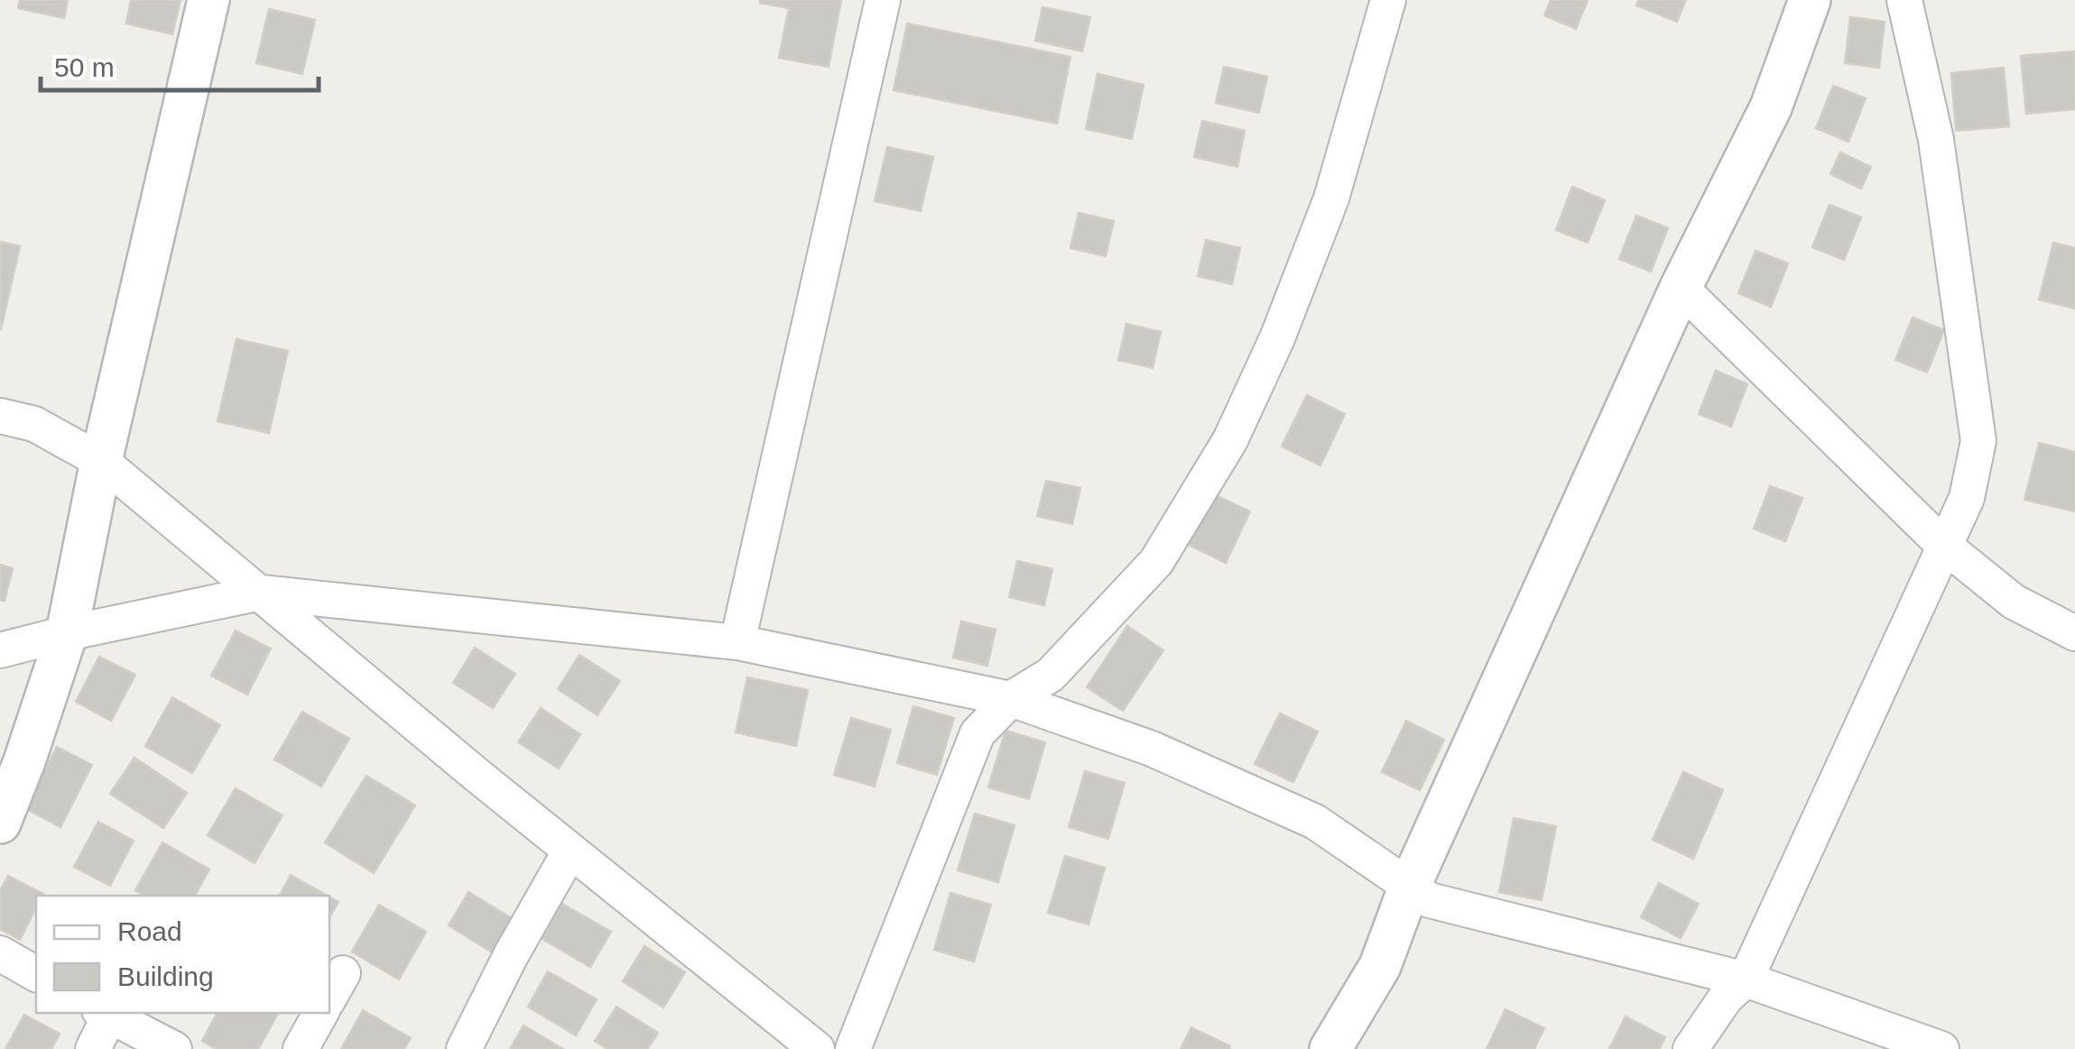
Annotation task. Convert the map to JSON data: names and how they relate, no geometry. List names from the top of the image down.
{
  "legend": ["Road", "Building"],
  "scale_bar": "50 m"
}
